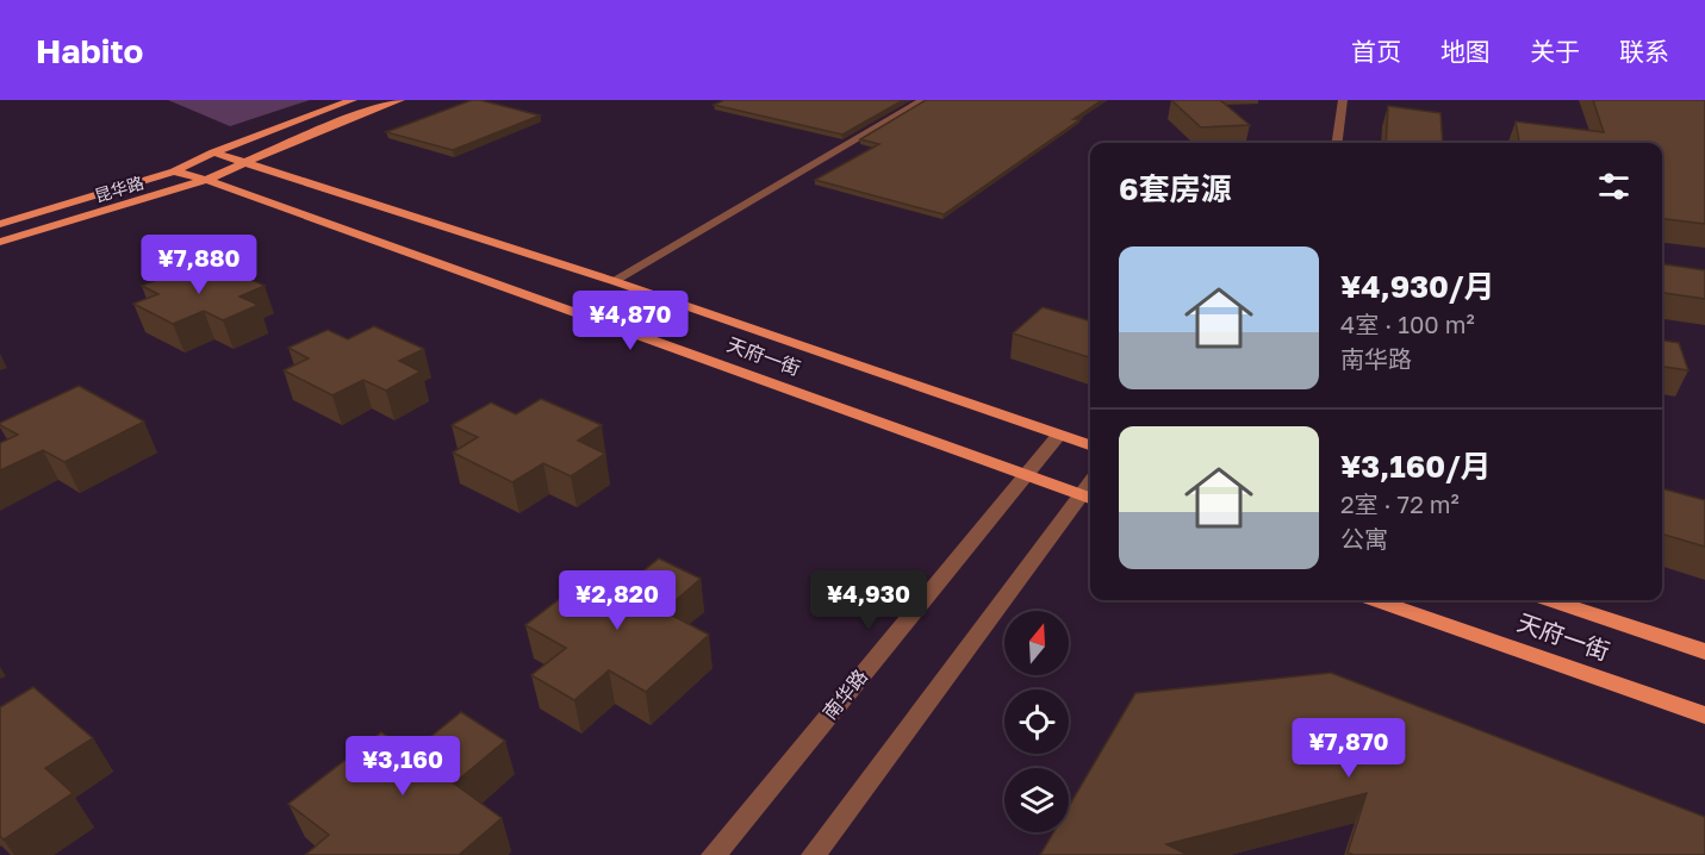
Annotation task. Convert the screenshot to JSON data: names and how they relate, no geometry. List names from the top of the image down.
{
  "streets": {
    "main road": ["昆华路", "天府一街"],
    "street": ["南华路"]
  },
  "crossings": [
    ["昆华路", "天府一街"],
    ["天府一街", "南华路"]
  ],
  "north": "top",
  "page": {
    "header": "Habito",
    "nav": [
      "首页",
      "地图",
      "关于",
      "联系"
    ],
    "heading": "6套房源",
    "list": [
      {
        "name": "¥4,930/月",
        "note": "4室 · 100 m² · 南华路"
      },
      {
        "name": "¥3,160/月",
        "note": "2室 · 72 m² · 公寓"
      }
    ],
    "price": [
      "¥7,880",
      "¥4,870",
      "¥2,820",
      "¥4,930",
      "¥7,870",
      "¥3,160"
    ]
  }
}
